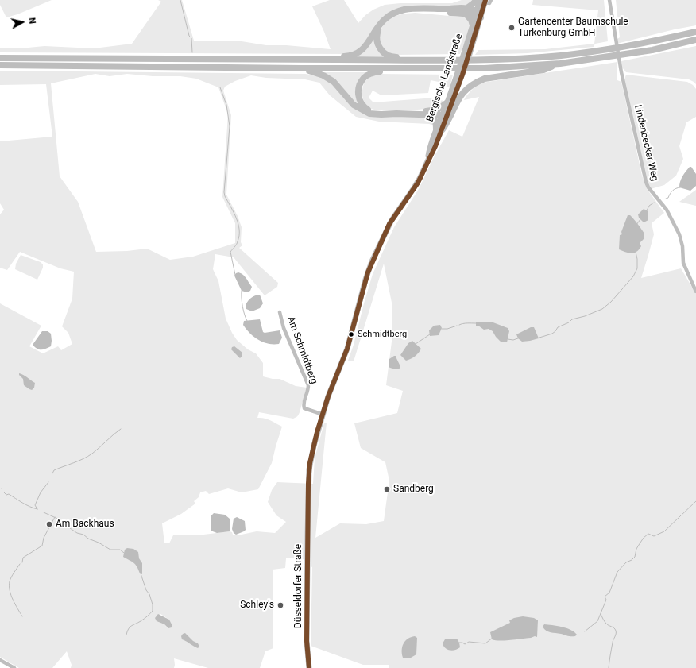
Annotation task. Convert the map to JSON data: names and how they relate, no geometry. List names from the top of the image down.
{
  "streets": {
    "main road": ["Bergische Landstraße", "Düsseldorfer Straße"],
    "street": ["Lindenbecker Weg", "Am Schmidtberg"]
  },
  "crossings": [
    ["Bergische Landstraße", "Am Schmidtberg"],
    ["Bergische Landstraße", "Düsseldorfer Straße"]
  ],
  "places": [
    "Gartencenter Baumschule Turkenburg GmbH",
    "Schmidtberg",
    "Sandberg",
    "Am Backhaus",
    "Schley's"
  ],
  "north": "right"
}
